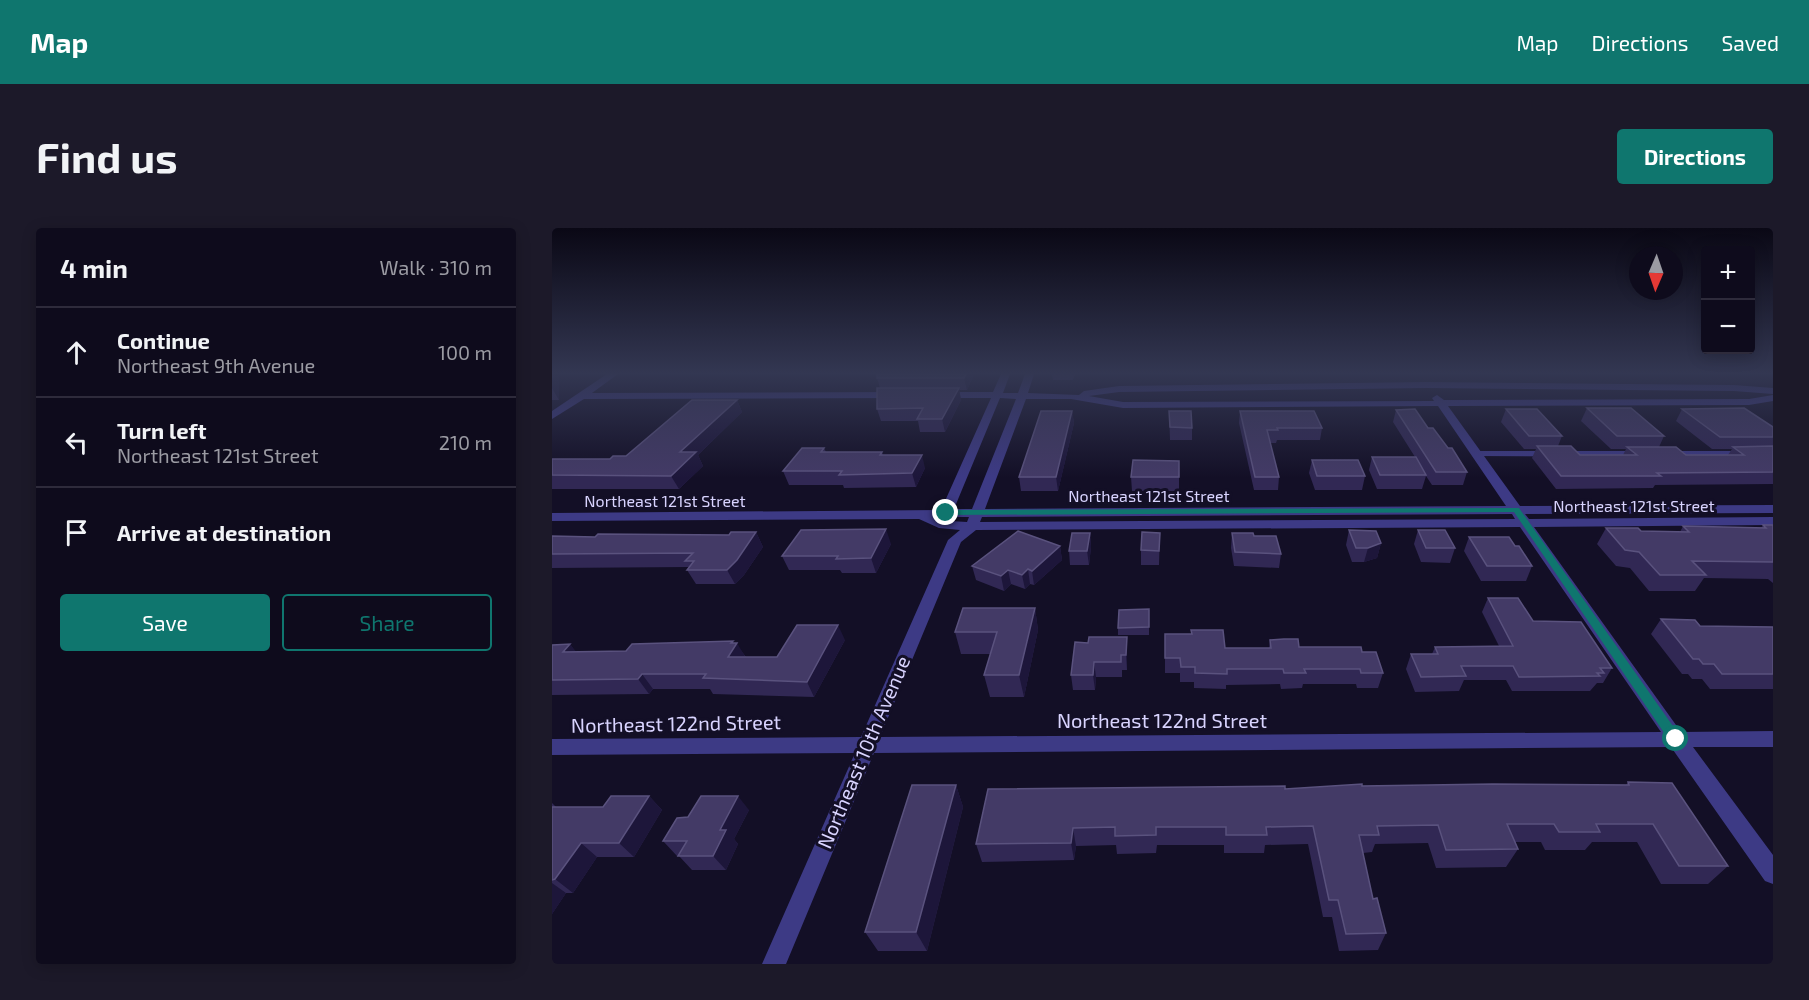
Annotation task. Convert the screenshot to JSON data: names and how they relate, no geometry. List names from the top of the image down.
{
  "streets": {
    "street": ["Northeast 121st Street", "Northeast 122nd Street", "Northeast 10th Avenue"]
  },
  "crossings": [
    ["Northeast 121st Street", "Northeast 10th Avenue"],
    ["Northeast 122nd Street", "Northeast 10th Avenue"]
  ],
  "north": "bottom",
  "page": {
    "header": "Map",
    "nav": ["Map", "Directions", "Saved"],
    "buttons": [
      "Directions",
      ["Save", "Share"]
    ],
    "title": "Find us",
    "heading": ["4 min", "Walk · 310 m"],
    "map_buttons": ["+", "−"],
    "list": [
      ["Continue", "Northeast 9th Avenue", "100 m"],
      ["Turn left", "Northeast 121st Street", "210 m"],
      "Arrive at destination"
    ]
  }
}
